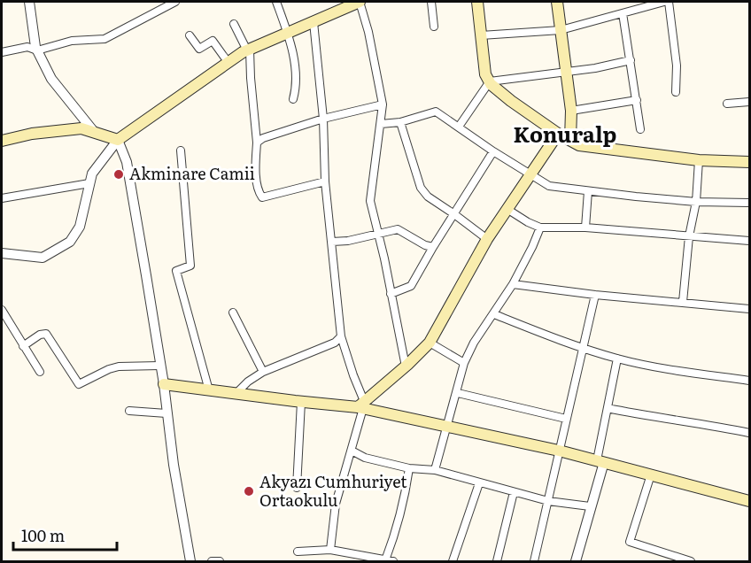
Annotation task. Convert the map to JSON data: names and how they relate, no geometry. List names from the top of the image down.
{
  "districts": ["Konuralp"],
  "places": ["Akminare Camii", "Akyazı Cumhuriyet Ortaokulu"],
  "scale_bar": "100 m"
}
